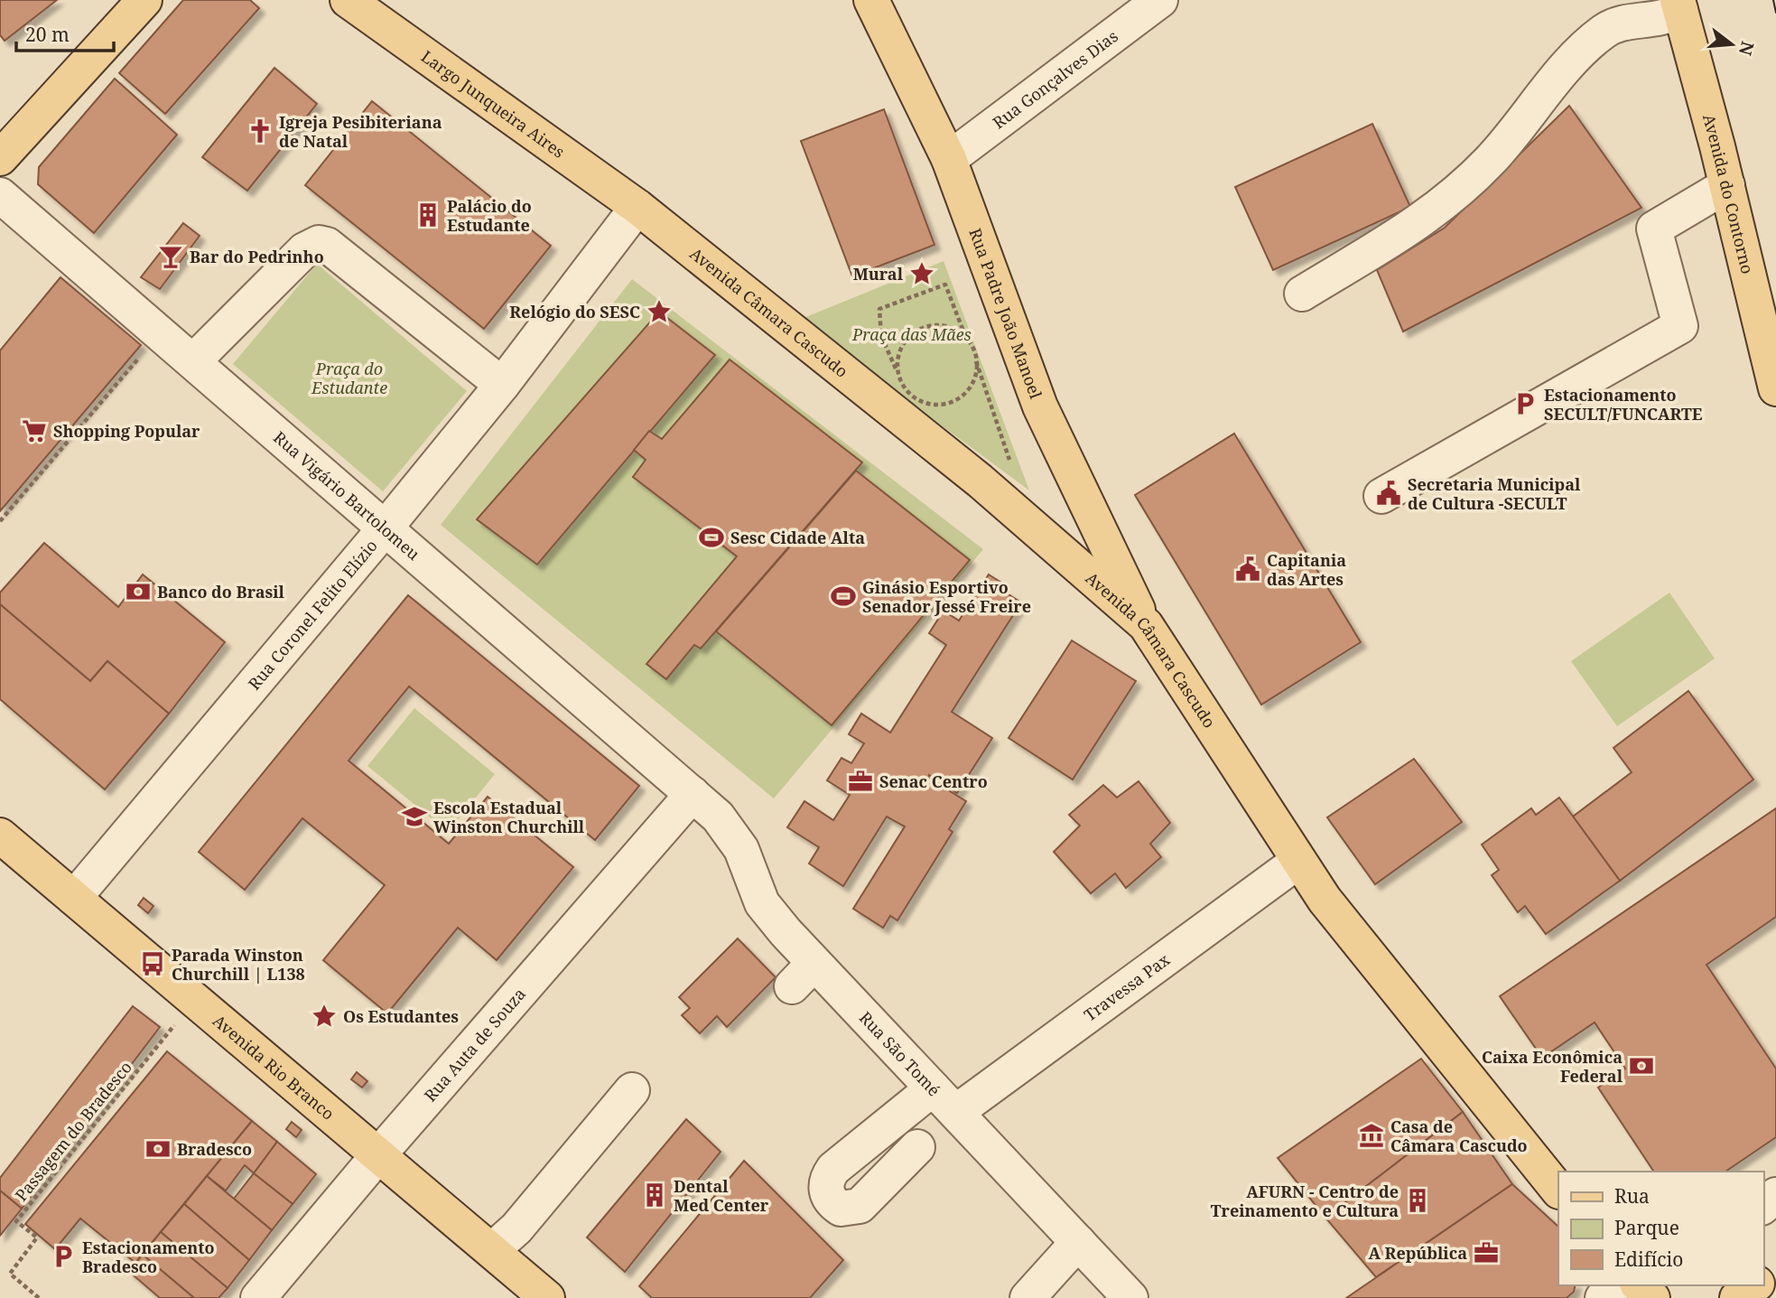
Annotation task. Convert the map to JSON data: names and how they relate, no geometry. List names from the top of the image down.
{
  "streets": {
    "main road": [
      "Largo Junqueira Aires",
      "Avenida do Contorno",
      "Avenida Câmara Cascudo",
      "Rua Padre João Manoel",
      "Avenida Rio Branco"
    ],
    "street": [
      "Rua Gonçalves Dias",
      "Rua Vigário Bartolomeu",
      "Rua Coronel Felito Elízio",
      "Travessa Pax",
      "Rua Auta de Souza",
      "Rua São Tomé"
    ],
    "path": ["Passagem do Bradesco"]
  },
  "crossings": [
    ["Rua Gonçalves Dias", "Rua Padre João Manoel"],
    ["Largo Junqueira Aires", "Avenida Câmara Cascudo"],
    ["Largo Junqueira Aires", "Rua Coronel Felito Elízio"],
    ["Avenida Câmara Cascudo", "Rua Padre João Manoel"],
    ["Avenida Câmara Cascudo", "Rua Coronel Felito Elízio"],
    ["Avenida Câmara Cascudo", "Travessa Pax"],
    ["Rua Vigário Bartolomeu", "Rua Coronel Felito Elízio"],
    ["Rua Vigário Bartolomeu", "Rua Auta de Souza"],
    ["Rua Vigário Bartolomeu", "Rua São Tomé"],
    ["Rua Coronel Felito Elízio", "Avenida Rio Branco"],
    ["Travessa Pax", "Rua São Tomé"],
    ["Rua Auta de Souza", "Rua São Tomé"],
    ["Rua Auta de Souza", "Avenida Rio Branco"],
    ["Avenida Rio Branco", "Passagem do Bradesco"]
  ],
  "parks": ["Praça das Mães", "Praça do Estudante"],
  "places": {
    "church": ["Igreja Pesibiteriana de Natal"],
    "building": ["Palácio do Estudante", "Dental Med Center", "AFURN - Centro de Treinamento e Cultura"],
    "bar": ["Bar do Pedrinho"],
    "place": ["Mural", "Relógio do SESC", "Os Estudantes"],
    "parking": ["Estacionamento SECULT/FUNCARTE", "Estacionamento Bradesco"],
    "supermarket": ["Shopping Popular"],
    "public building": ["Secretaria Municipal de Cultura -SECULT", "Capitania das Artes"],
    "sports": ["Sesc Cidade Alta", "Ginásio Esportivo Senador Jessé Freire"],
    "bank": ["Banco do Brasil", "Caixa Econômica Federal", "Bradesco"],
    "office": ["Senac Centro", "A República"],
    "school or university": ["Escola Estadual Winston Churchill"],
    "bus stop": ["Parada Winston Churchill | L138"],
    "museum": ["Casa de Câmara Cascudo"]
  },
  "legend": ["Rua", "Parque", "Edifício"],
  "scale_bar": "20 m",
  "north": "right"
}
